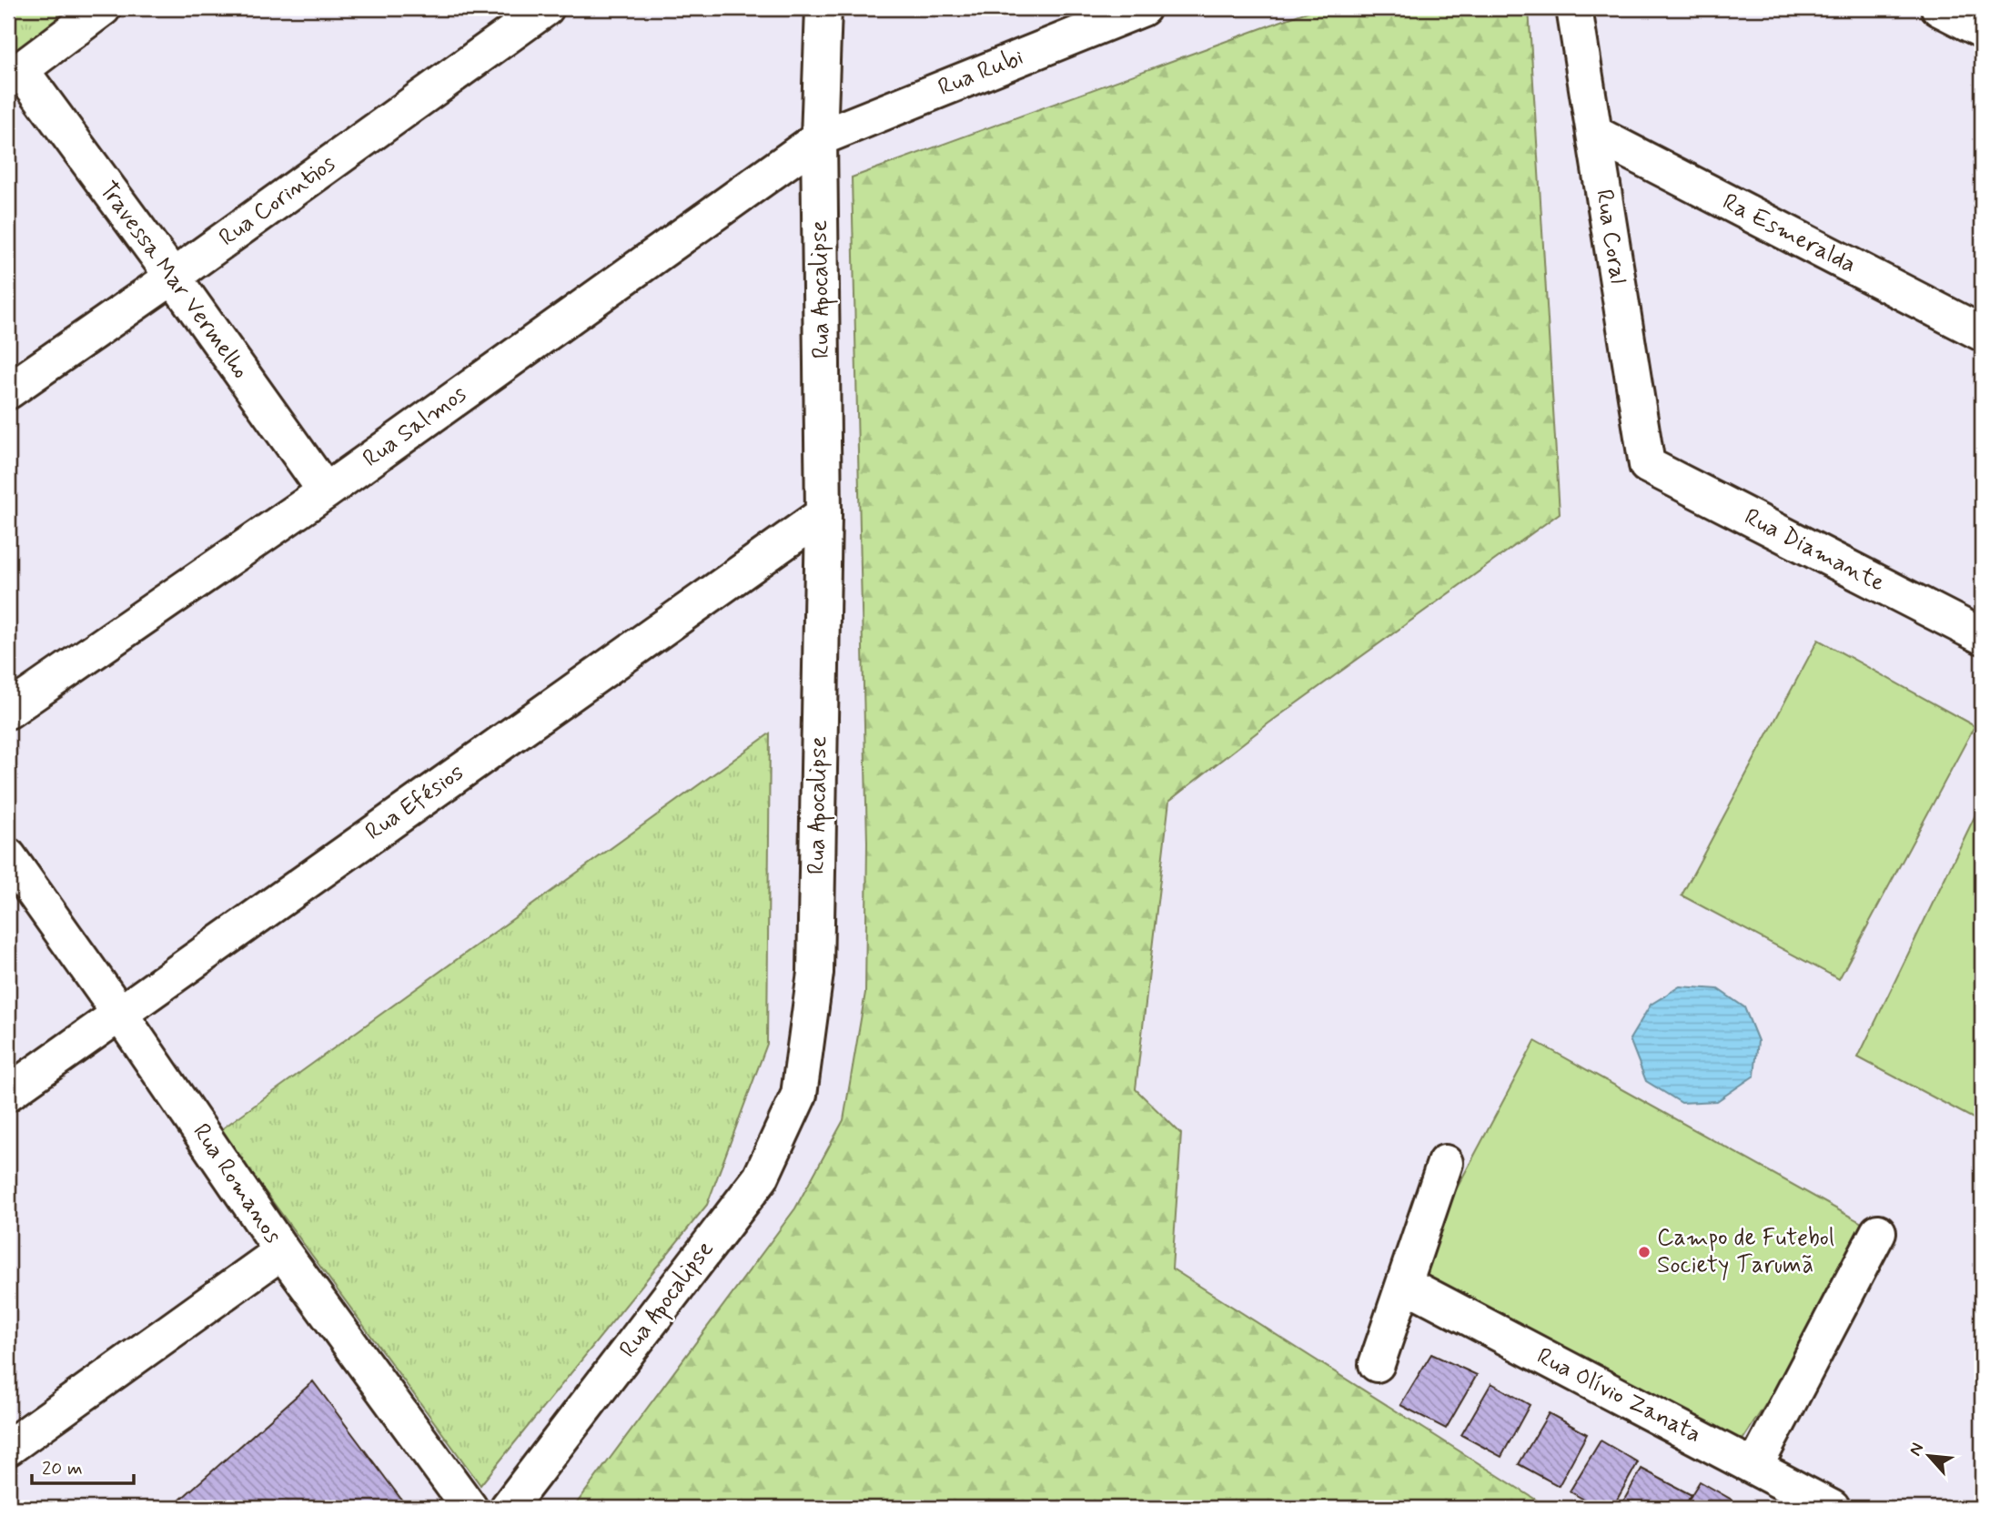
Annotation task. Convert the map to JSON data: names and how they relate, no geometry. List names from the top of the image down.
{
  "streets": {
    "street": [
      "Rua Rubi",
      "Rua Corintios",
      "Ra Esmeralda",
      "Rua Coral",
      "Travessa Mar Vermelho",
      "Rua Apocalipse",
      "Rua Salmos",
      "Rua Diamante",
      "Rua Efésios",
      "Rua Romanos",
      "Rua Olívio Zanata"
    ]
  },
  "crossings": [
    ["Rua Rubi", "Rua Apocalipse"],
    ["Rua Rubi", "Rua Salmos"],
    ["Rua Corintios", "Travessa Mar Vermelho"],
    ["Ra Esmeralda", "Rua Coral"],
    ["Rua Coral", "Rua Diamante"],
    ["Travessa Mar Vermelho", "Rua Salmos"],
    ["Rua Apocalipse", "Rua Salmos"],
    ["Rua Apocalipse", "Rua Efésios"],
    ["Rua Efésios", "Rua Romanos"]
  ],
  "places": ["Campo de Futebol Society Tarumã"],
  "scale_bar": "20 m",
  "north": "top left"
}
